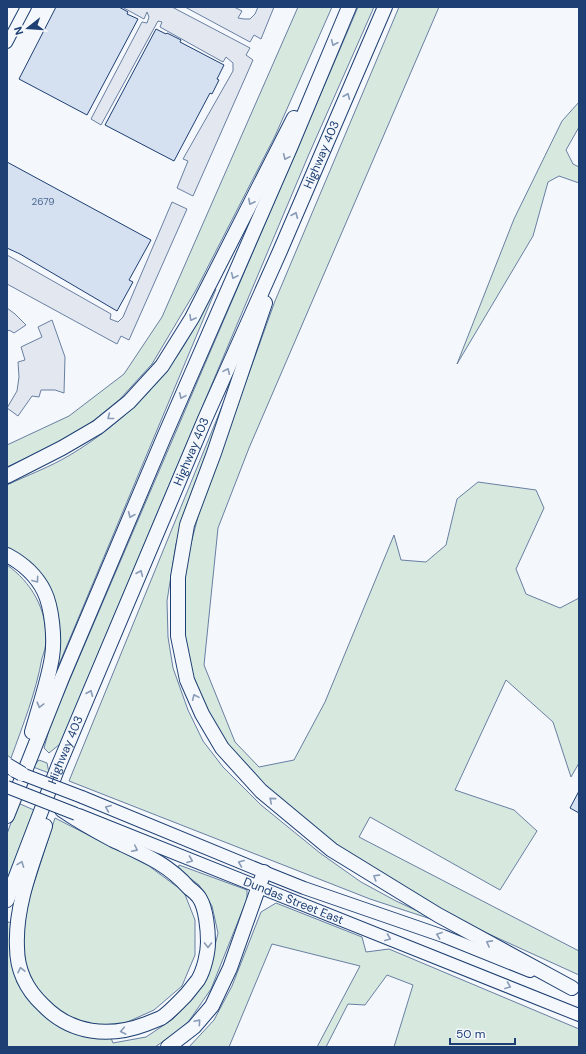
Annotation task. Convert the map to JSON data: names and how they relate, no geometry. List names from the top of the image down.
{
  "streets": {
    "highway": ["Highway 403"],
    "main road": ["Dundas Street East"]
  },
  "house_numbers": ["2679"],
  "scale_bar": "50 m",
  "north": "left"
}
